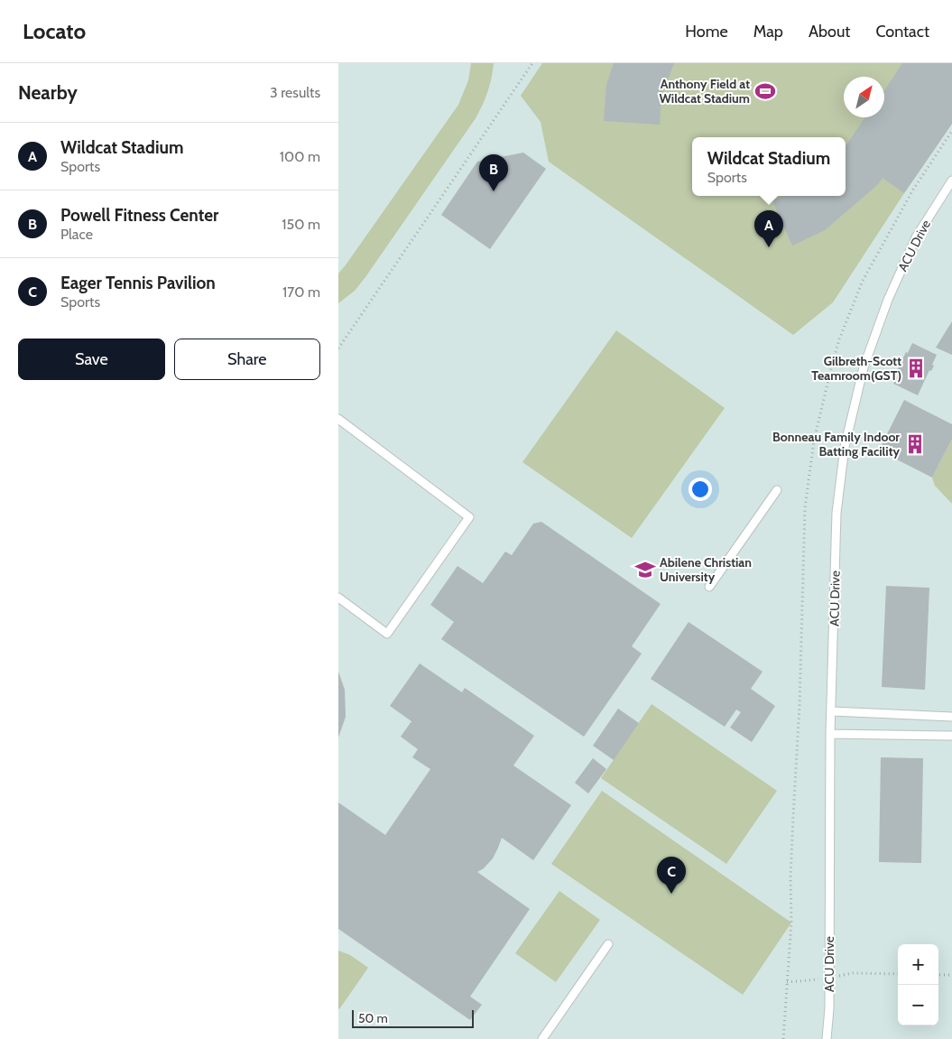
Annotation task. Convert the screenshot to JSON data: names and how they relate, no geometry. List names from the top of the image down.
{
  "streets": {
    "lane": ["ACU Drive"]
  },
  "places": {
    "sports": ["Anthony Field at Wildcat Stadium"],
    "building": ["Gilbreth-Scott Teamroom(GST)", "Bonneau Family Indoor Batting Facility"],
    "school or university": ["Abilene Christian University"]
  },
  "scale_bar": "50 m",
  "north": "top right",
  "page": {
    "header": "Locato",
    "nav": [
      "Home",
      "Map",
      "About",
      "Contact"
    ],
    "heading": ["Nearby", "3 results"],
    "list": [
      {
        "mark": "A",
        "name": "Wildcat Stadium",
        "note": "Sports",
        "value": "100 m"
      },
      {
        "mark": "B",
        "name": "Powell Fitness Center",
        "note": "Place",
        "value": "150 m"
      },
      {
        "mark": "C",
        "name": "Eager Tennis Pavilion",
        "note": "Sports",
        "value": "170 m"
      }
    ],
    "popup": ["Wildcat Stadium", "Sports"],
    "pins": ["B", "A", "C"],
    "buttons": ["Save", "Share"],
    "map_buttons": ["+", "−"],
    "scale": "50 m"
  }
}
